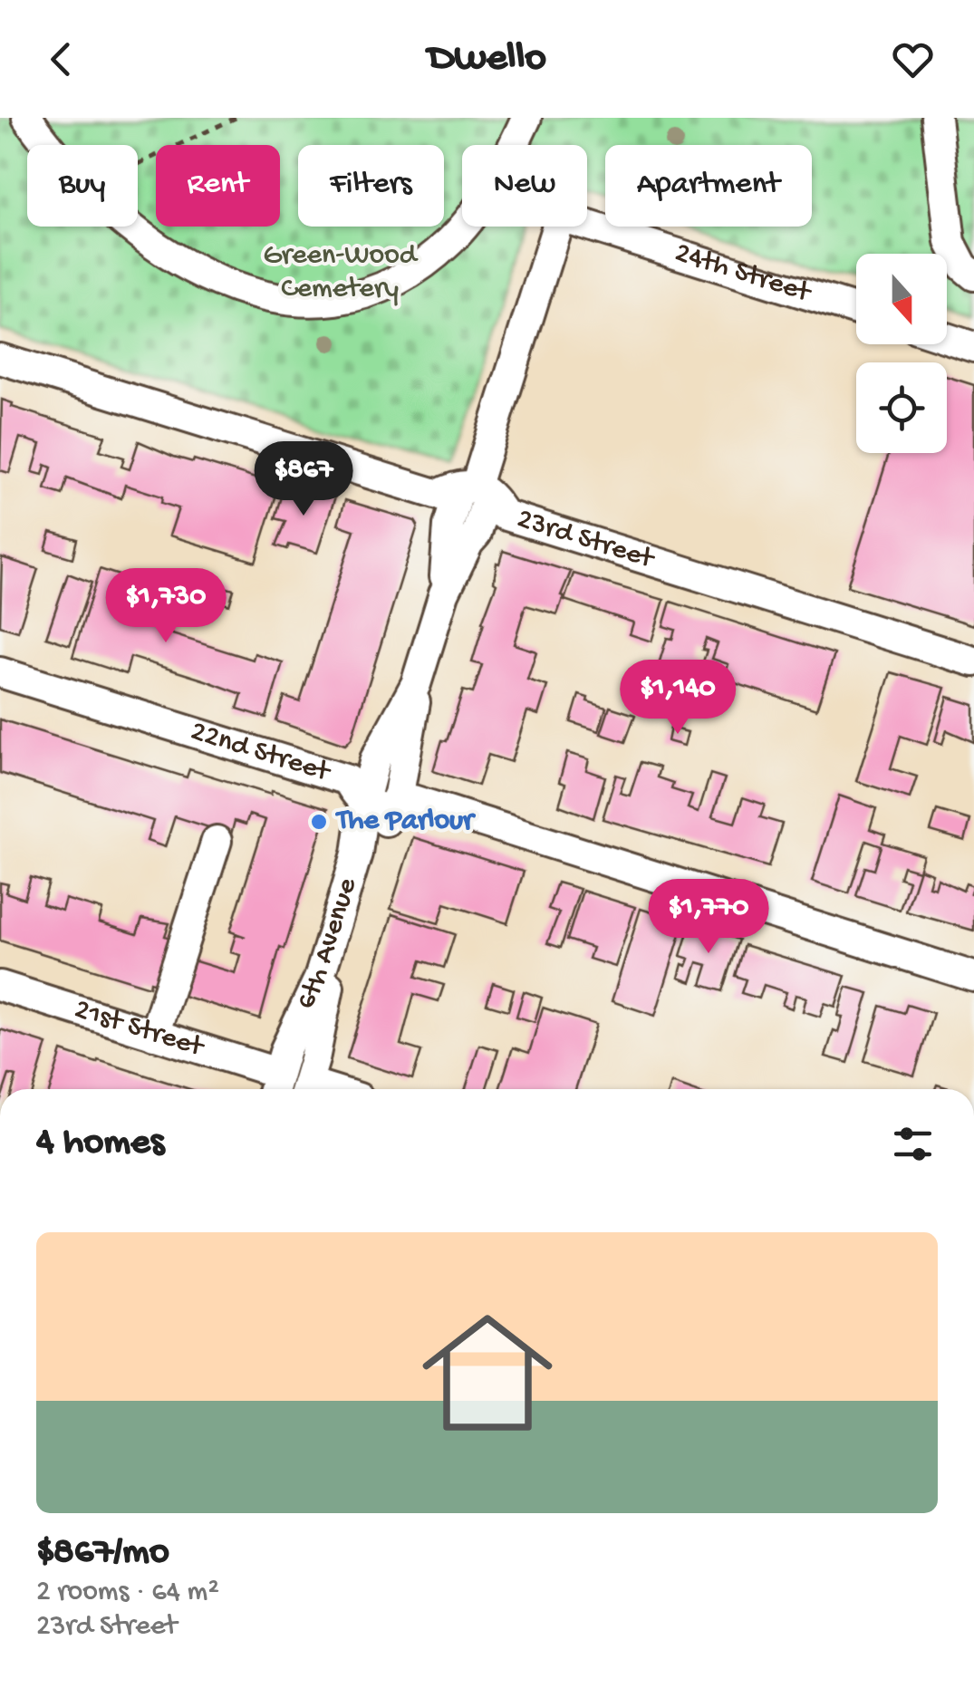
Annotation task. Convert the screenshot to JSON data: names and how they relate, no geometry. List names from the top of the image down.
{
  "streets": {
    "street": [
      "24th Street",
      "23rd Street",
      "22nd Street",
      "6th Avenue",
      "21st Street"
    ]
  },
  "crossings": [
    ["23rd Street", "6th Avenue"],
    ["22nd Street", "6th Avenue"],
    ["6th Avenue", "21st Street"]
  ],
  "parks": ["Green-Wood Cemetery"],
  "places": ["The Parlour"],
  "north": "bottom",
  "page": {
    "header": "Dwello",
    "chip": [
      "Buy",
      "Rent",
      "Filters",
      "New",
      "Apartment"
    ],
    "price": [
      "$867",
      "$1,730",
      "$1,140",
      "$1,770"
    ],
    "heading": "4 homes",
    "list": [
      {
        "name": "$867/mo",
        "note": "2 rooms · 64 m² · 23rd Street"
      }
    ]
  }
}
